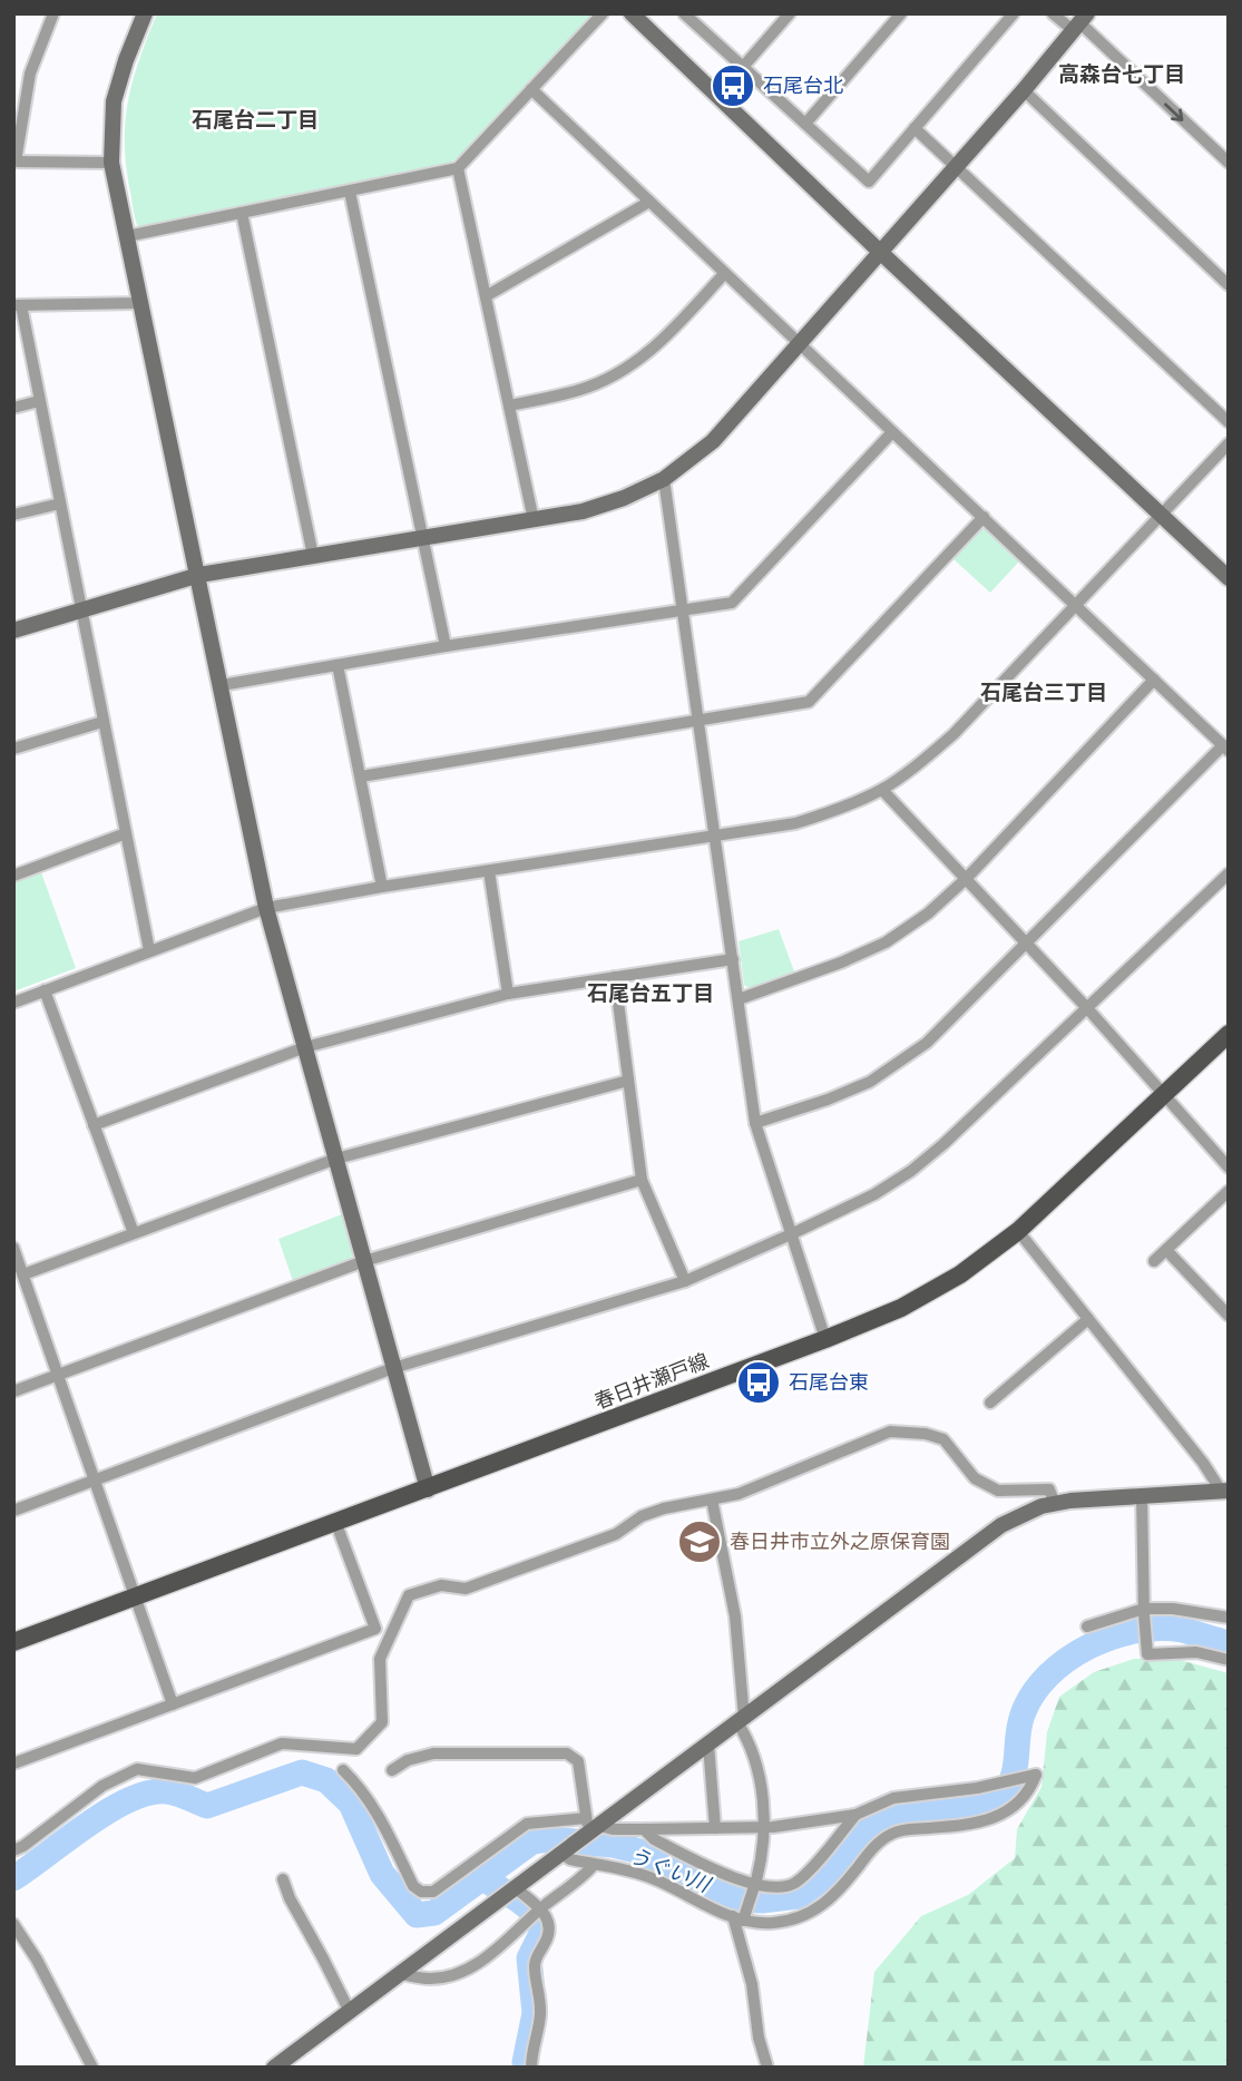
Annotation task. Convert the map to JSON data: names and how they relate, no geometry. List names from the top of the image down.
{
  "streets": {
    "main road": ["春日井瀬戸線"]
  },
  "districts": [
    "高森台七丁目",
    "石尾台二丁目",
    "石尾台三丁目",
    "石尾台五丁目"
  ],
  "water": ["うぐい川"],
  "places": {
    "bus stop": ["石尾台北", "石尾台東"],
    "school or university": ["春日井市立外之原保育園"]
  }
}
